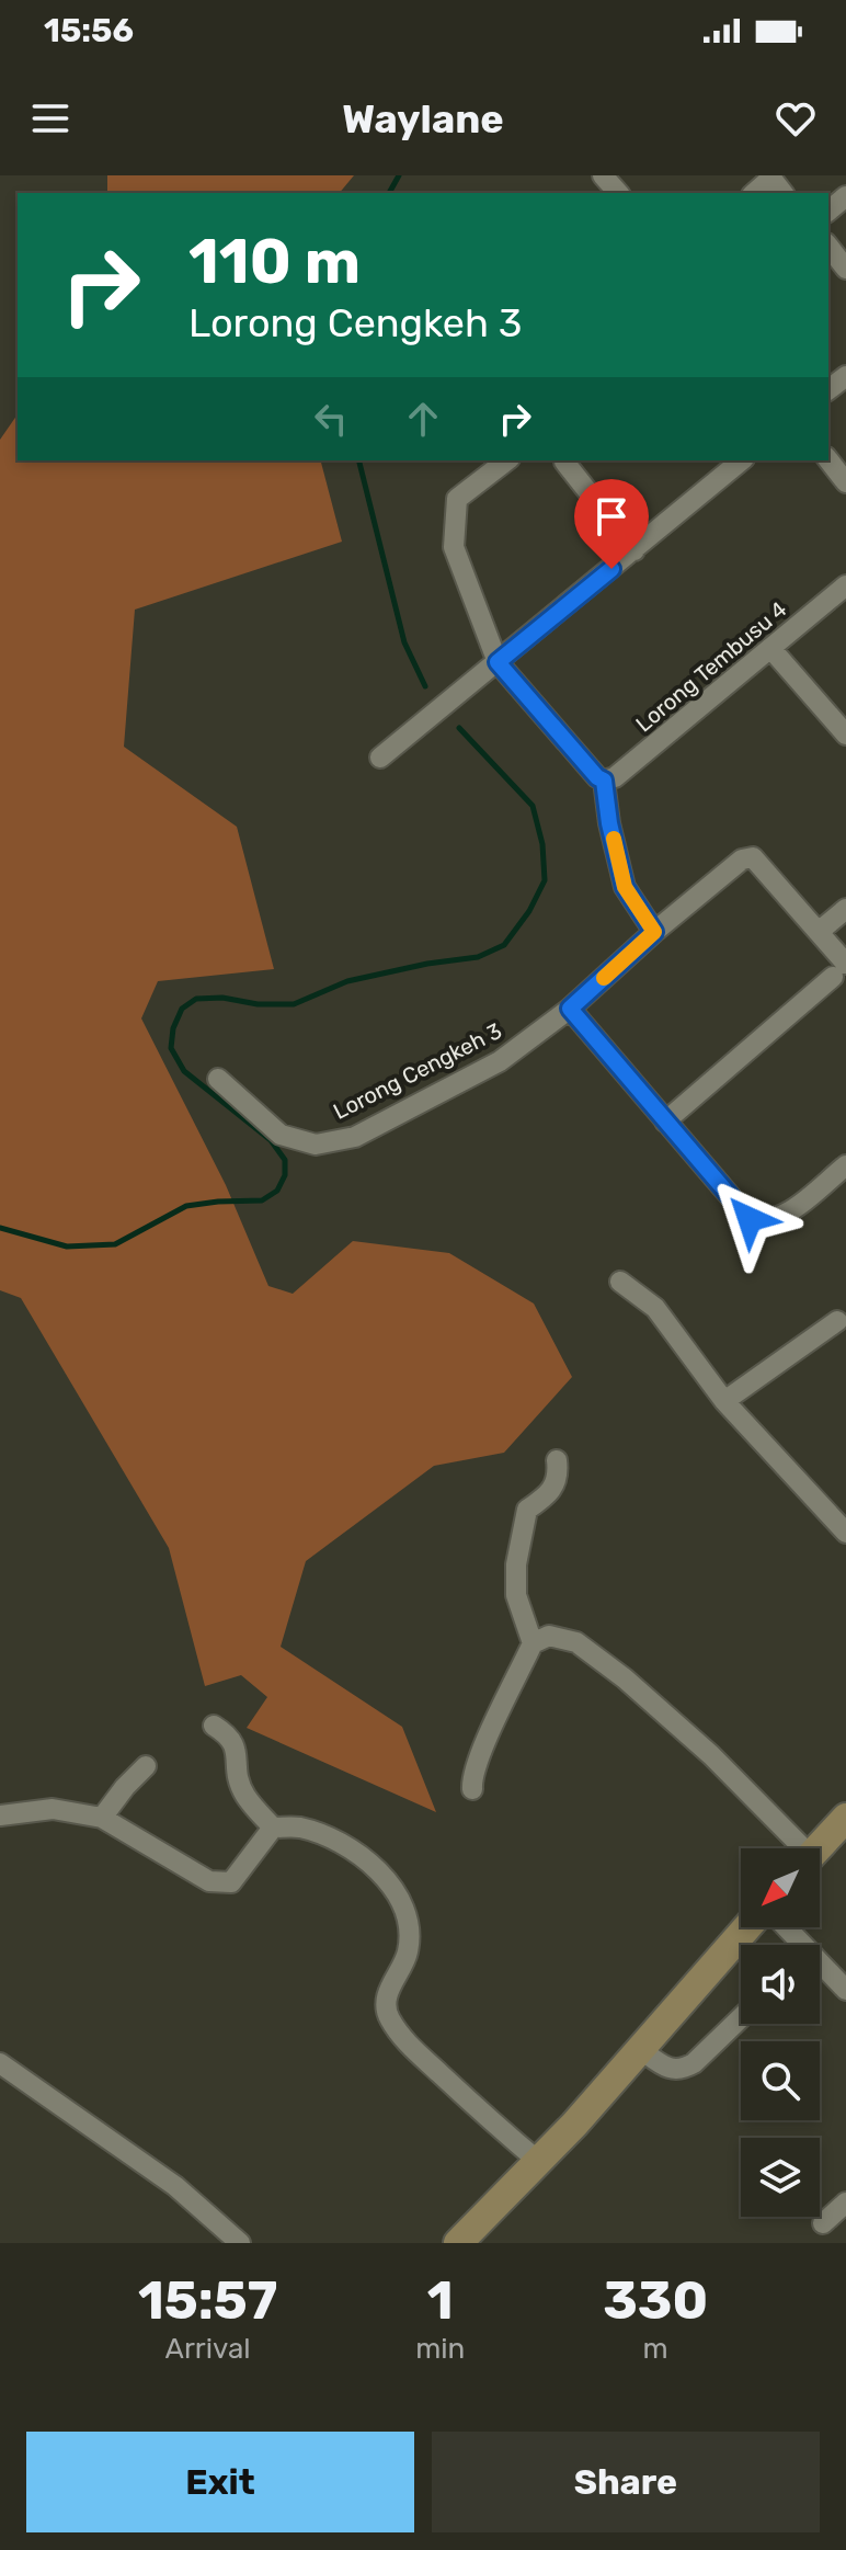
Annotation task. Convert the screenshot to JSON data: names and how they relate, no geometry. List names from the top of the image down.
{
  "streets": {
    "street": ["Lorong Tembusu 4", "Lorong Cengkeh 3"]
  },
  "north": "bottom left",
  "page": {
    "status": "15:56",
    "header": "Waylane",
    "turn": ["110 m", "Lorong Cengkeh 3"],
    "eta": [
      "15:57",
      "Arrival",
      "1",
      "min",
      "330",
      "m"
    ],
    "buttons": ["Exit", "Share"]
  }
}
